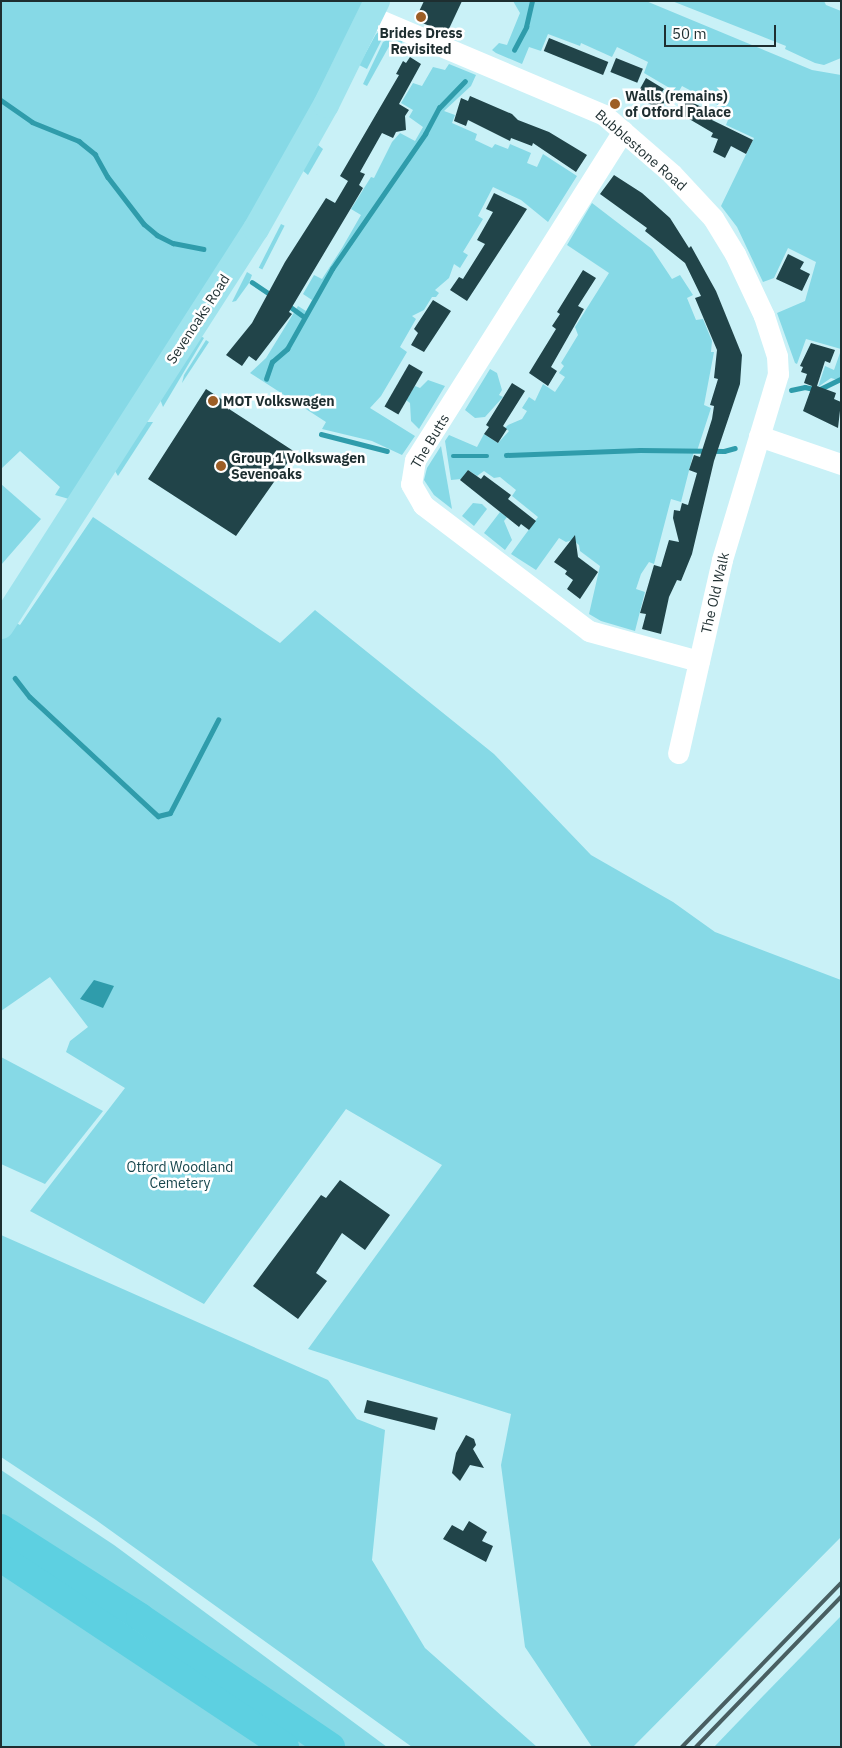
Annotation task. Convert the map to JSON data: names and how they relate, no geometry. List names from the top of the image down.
{
  "streets": {
    "main road": ["Sevenoaks Road"],
    "street": ["Bubblestone Road", "The Butts", "The Old Walk"]
  },
  "crossings": [
    ["Bubblestone Road", "Sevenoaks Road"],
    ["Bubblestone Road", "The Butts"],
    ["Bubblestone Road", "The Old Walk"],
    ["The Butts", "The Old Walk"]
  ],
  "parks": ["Otford Woodland Cemetery"],
  "places": [
    "Brides Dress Revisited",
    "Walls (remains) of Otford Palace",
    "MOT Volkswagen",
    "Group 1 Volkswagen Sevenoaks"
  ],
  "scale_bar": "50 m"
}
